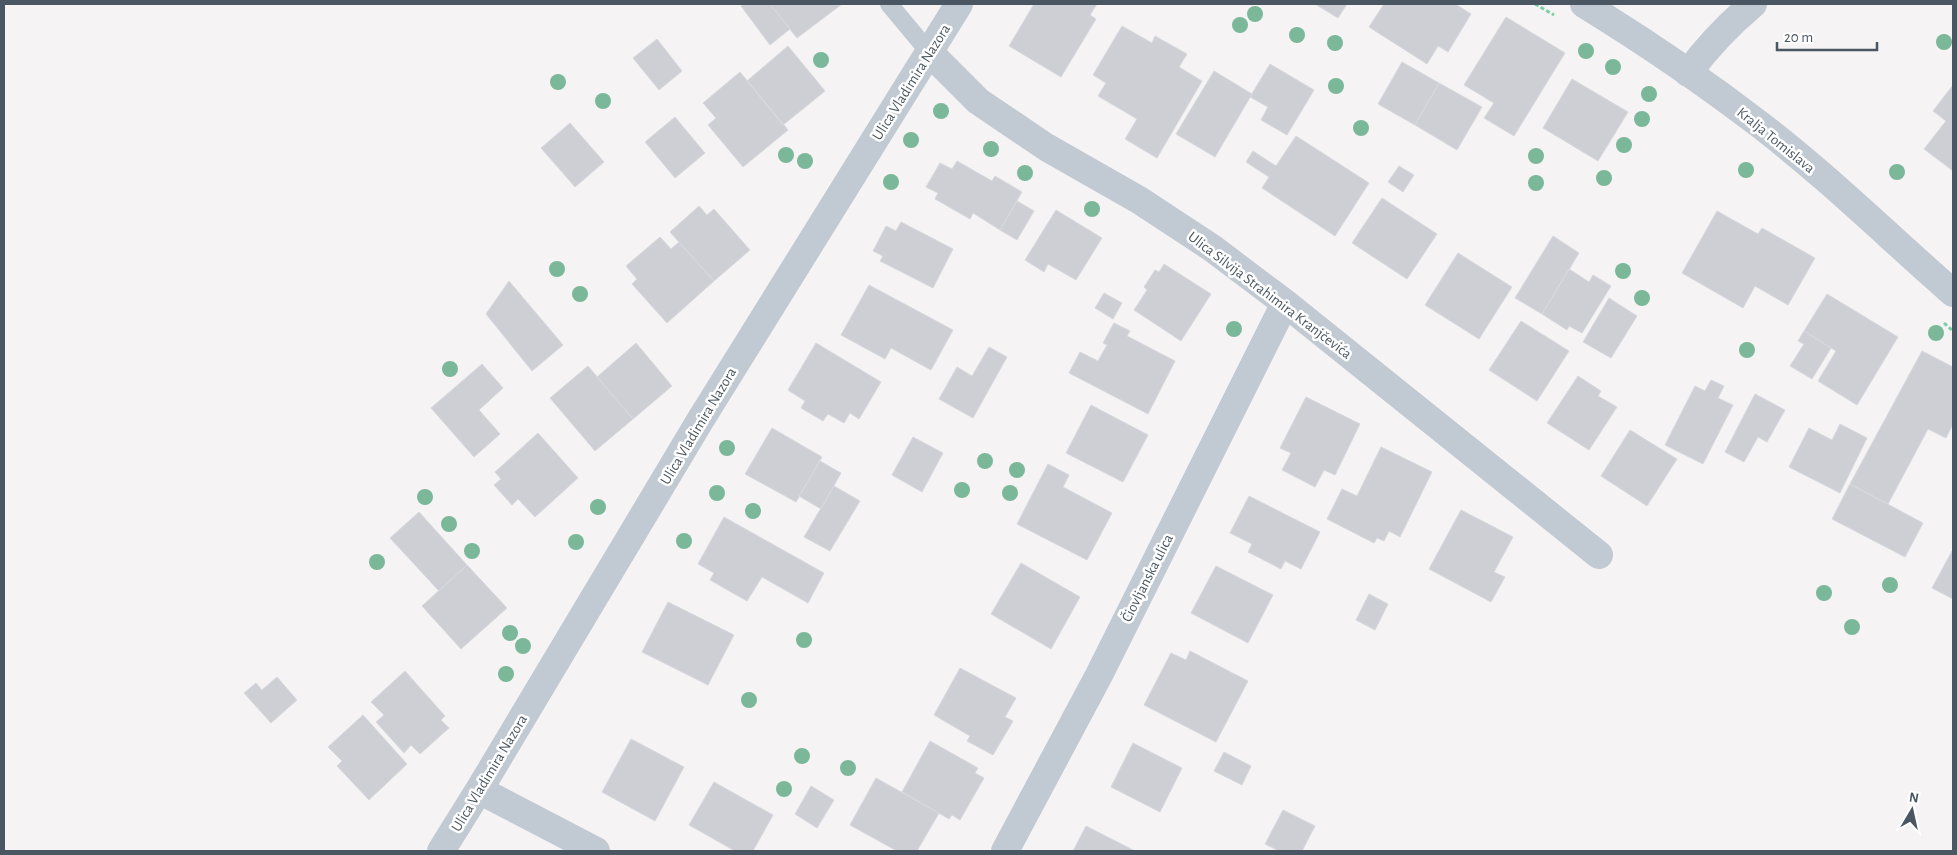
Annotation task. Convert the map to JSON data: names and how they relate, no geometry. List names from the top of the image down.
{
  "streets": {
    "street": [
      "Ulica Vladimira Nazora",
      "Kralja Tomislava",
      "Ulica Silvija Strahimira Kranjčevića",
      "Čiovljanska ulica"
    ]
  },
  "crossings": [
    ["Ulica Vladimira Nazora", "Ulica Silvija Strahimira Kranjčevića"],
    ["Ulica Silvija Strahimira Kranjčevića", "Čiovljanska ulica"]
  ],
  "scale_bar": "20 m",
  "north": "top"
}
